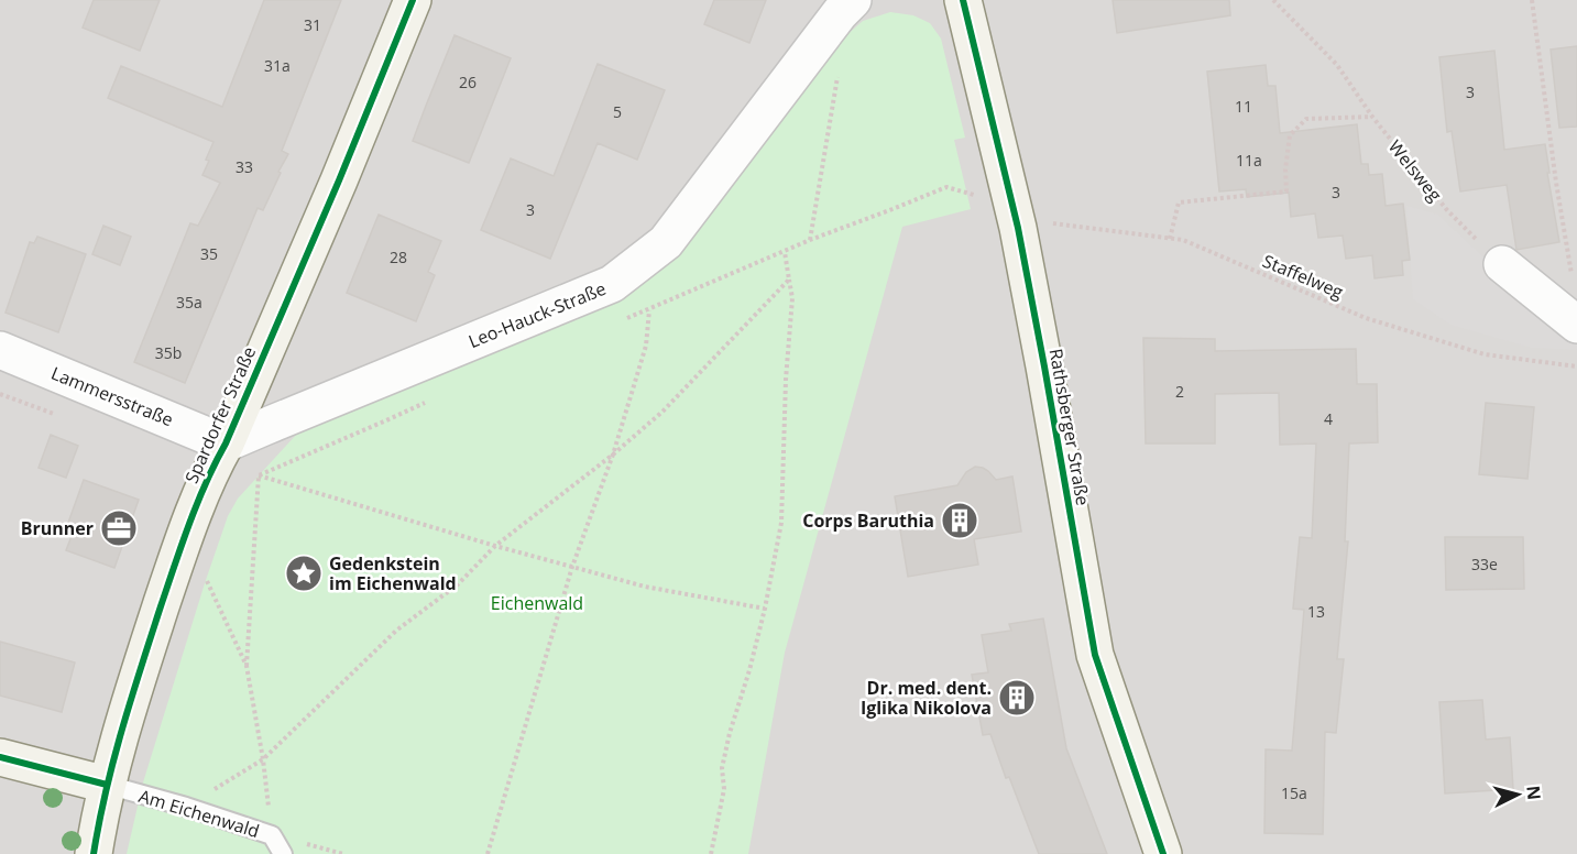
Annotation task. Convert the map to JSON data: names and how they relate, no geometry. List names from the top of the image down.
{
  "streets": {
    "street": [
      "Leo-Hauck-Straße",
      "Lammersstraße",
      "Spardorfer Straße",
      "Rathsberger Straße"
    ],
    "lane": ["Am Eichenwald"],
    "path": ["Welsweg", "Staffelweg"]
  },
  "crossings": [
    ["Staffelweg", "Rathsberger Straße"],
    ["Leo-Hauck-Straße", "Lammersstraße"],
    ["Leo-Hauck-Straße", "Spardorfer Straße"],
    ["Lammersstraße", "Spardorfer Straße"],
    ["Spardorfer Straße", "Am Eichenwald"]
  ],
  "parks": ["Eichenwald"],
  "places": {
    "building": ["Corps Baruthia", "Dr. med. dent. Iglika Nikolova"],
    "office": ["Brunner"],
    "place": ["Gedenkstein im Eichenwald"]
  },
  "house_numbers": [
    "31",
    "31a",
    "26",
    "3",
    "11",
    "5",
    "11a",
    "33",
    "3",
    "3",
    "35",
    "28",
    "35a",
    "35b",
    "2",
    "4",
    "33e",
    "13",
    "15a"
  ],
  "north": "right"
}
